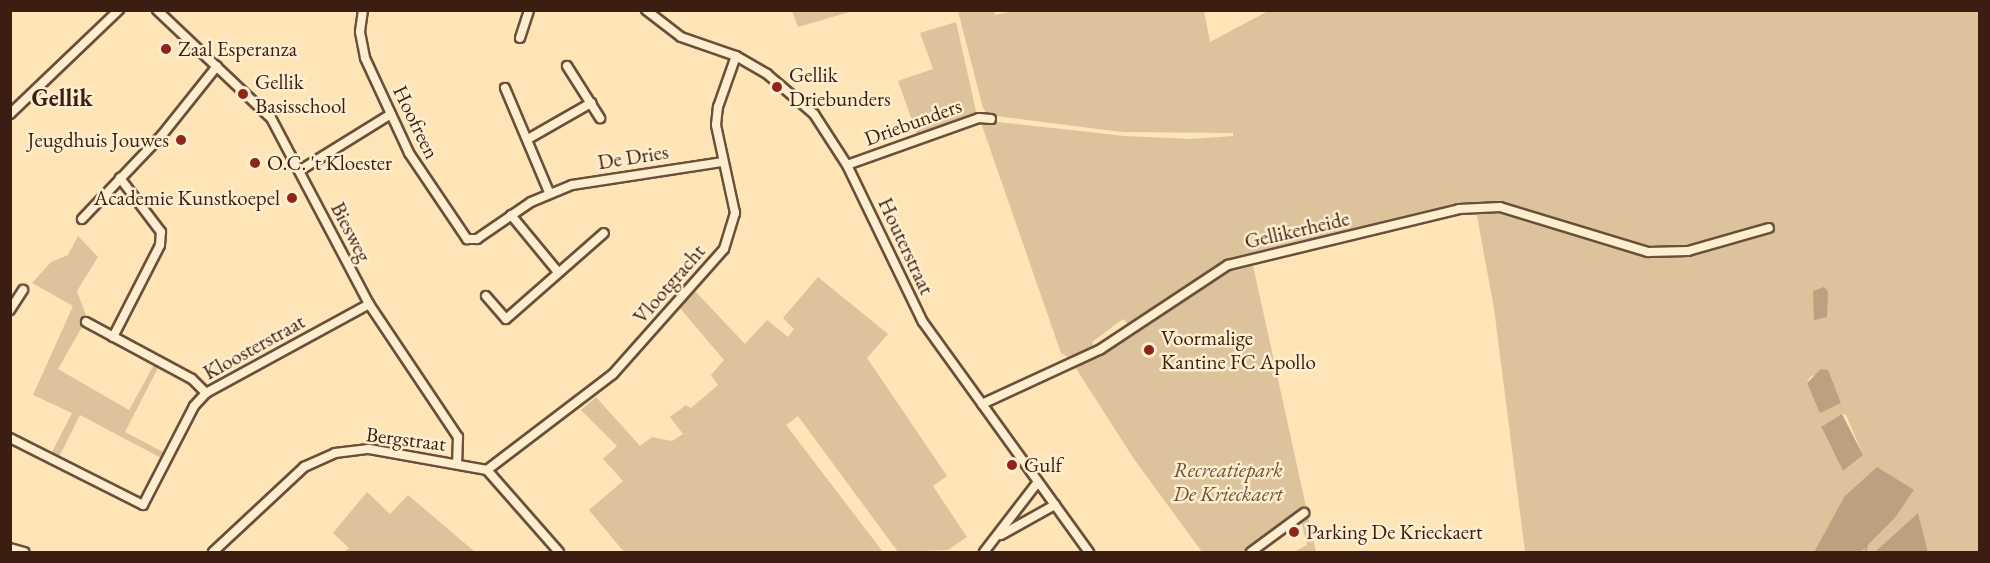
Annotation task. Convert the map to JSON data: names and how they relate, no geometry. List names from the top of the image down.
{
  "streets": {
    "street": [
      "Hoofreen",
      "Driebunders",
      "De Dries",
      "Gellikerheide",
      "Biesweg",
      "Houterstraat",
      "Vlootgracht",
      "Kloosterstraat",
      "Bergstraat"
    ]
  },
  "crossings": [
    ["Hoofreen", "De Dries"],
    ["Driebunders", "Houterstraat"],
    ["De Dries", "Vlootgracht"],
    ["Gellikerheide", "Houterstraat"],
    ["Biesweg", "Kloosterstraat"],
    ["Biesweg", "Bergstraat"],
    ["Houterstraat", "Vlootgracht"],
    ["Vlootgracht", "Bergstraat"]
  ],
  "districts": ["Gellik"],
  "parks": ["Recreatiepark De Krieckaert"],
  "places": [
    "Zaal Esperanza",
    "Gellik Driebunders",
    "Gellik Basisschool",
    "Jeugdhuis Jouwes",
    "O.C. 't Kloester",
    "Academie Kunstkoepel",
    "Voormalige Kantine FC Apollo",
    "Gulf",
    "Parking De Krieckaert"
  ]
}
